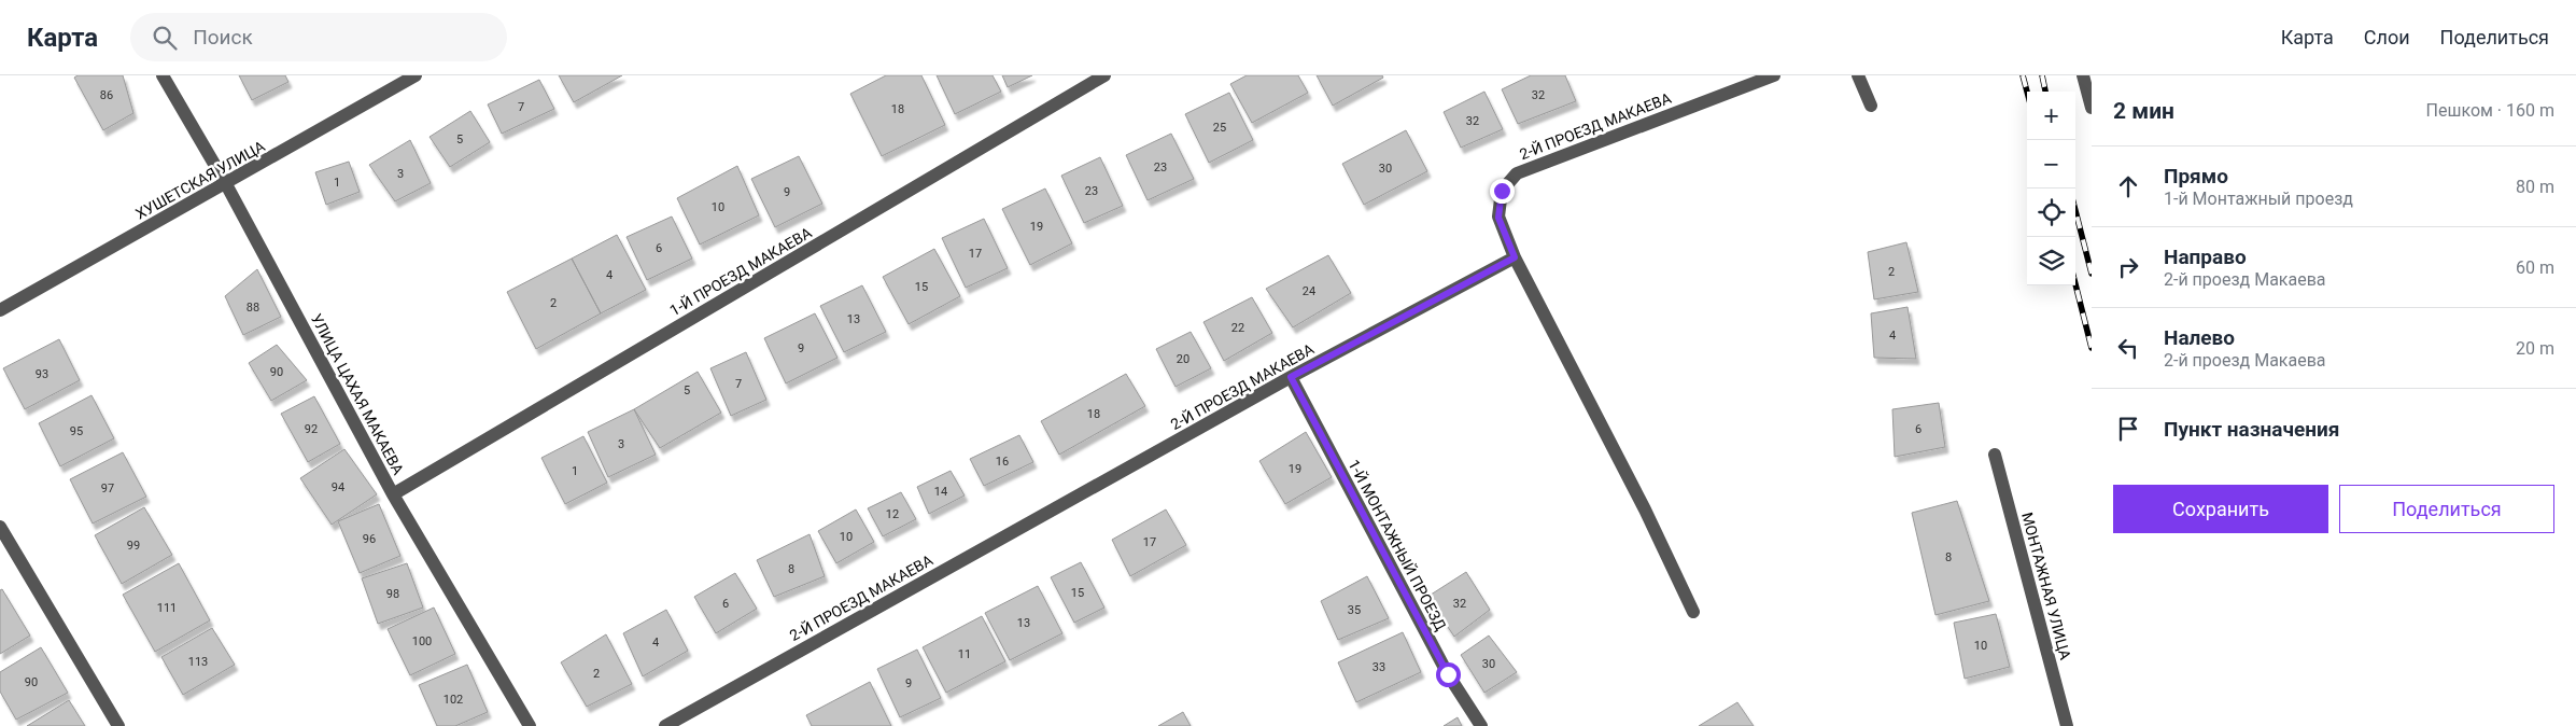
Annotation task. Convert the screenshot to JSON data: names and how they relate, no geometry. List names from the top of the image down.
{
  "streets": {
    "street": [
      "2-Й ПРОЕЗД МАКАЕВА",
      "ХУШЕТСКАЯ УЛИЦА",
      "1-Й ПРОЕЗД МАКАЕВА",
      "УЛИЦА ЦАХАЯ МАКАЕВА",
      "1-Й МОНТАЖНЫЙ ПРОЕЗД",
      "МОНТАЖНАЯ УЛИЦА"
    ]
  },
  "crossings": [
    ["2-Й ПРОЕЗД МАКАЕВА", "1-Й МОНТАЖНЫЙ ПРОЕЗД"],
    ["ХУШЕТСКАЯ УЛИЦА", "УЛИЦА ЦАХАЯ МАКАЕВА"],
    ["1-Й ПРОЕЗД МАКАЕВА", "УЛИЦА ЦАХАЯ МАКАЕВА"]
  ],
  "house_numbers": [
    "86",
    "32",
    "7",
    "18",
    "32",
    "25",
    "5",
    "23",
    "30",
    "3",
    "1",
    "23",
    "9",
    "10",
    "19",
    "6",
    "17",
    "2",
    "4",
    "15",
    "24",
    "2",
    "88",
    "13",
    "22",
    "4",
    "9",
    "20",
    "90",
    "93",
    "7",
    "5",
    "18",
    "92",
    "6",
    "95",
    "3",
    "16",
    "19",
    "1",
    "94",
    "97",
    "14",
    "12",
    "10",
    "96",
    "17",
    "99",
    "8",
    "8",
    "15",
    "98",
    "6",
    "32",
    "111",
    "35",
    "13",
    "100",
    "4",
    "10",
    "11",
    "113",
    "30",
    "33",
    "2",
    "90",
    "9",
    "102"
  ],
  "page": {
    "header": "Карта",
    "search": "Поиск",
    "nav": ["Карта", "Слои", "Поделиться"],
    "heading": ["2 мин", "Пешком · 160 m"],
    "map_buttons": ["+", "−"],
    "list": [
      ["Прямо", "1-й Монтажный проезд", "80 m"],
      ["Направо", "2-й проезд Макаева", "60 m"],
      ["Налево", "2-й проезд Макаева", "20 m"],
      "Пункт назначения"
    ],
    "buttons": ["Сохранить", "Поделиться"]
  }
}
